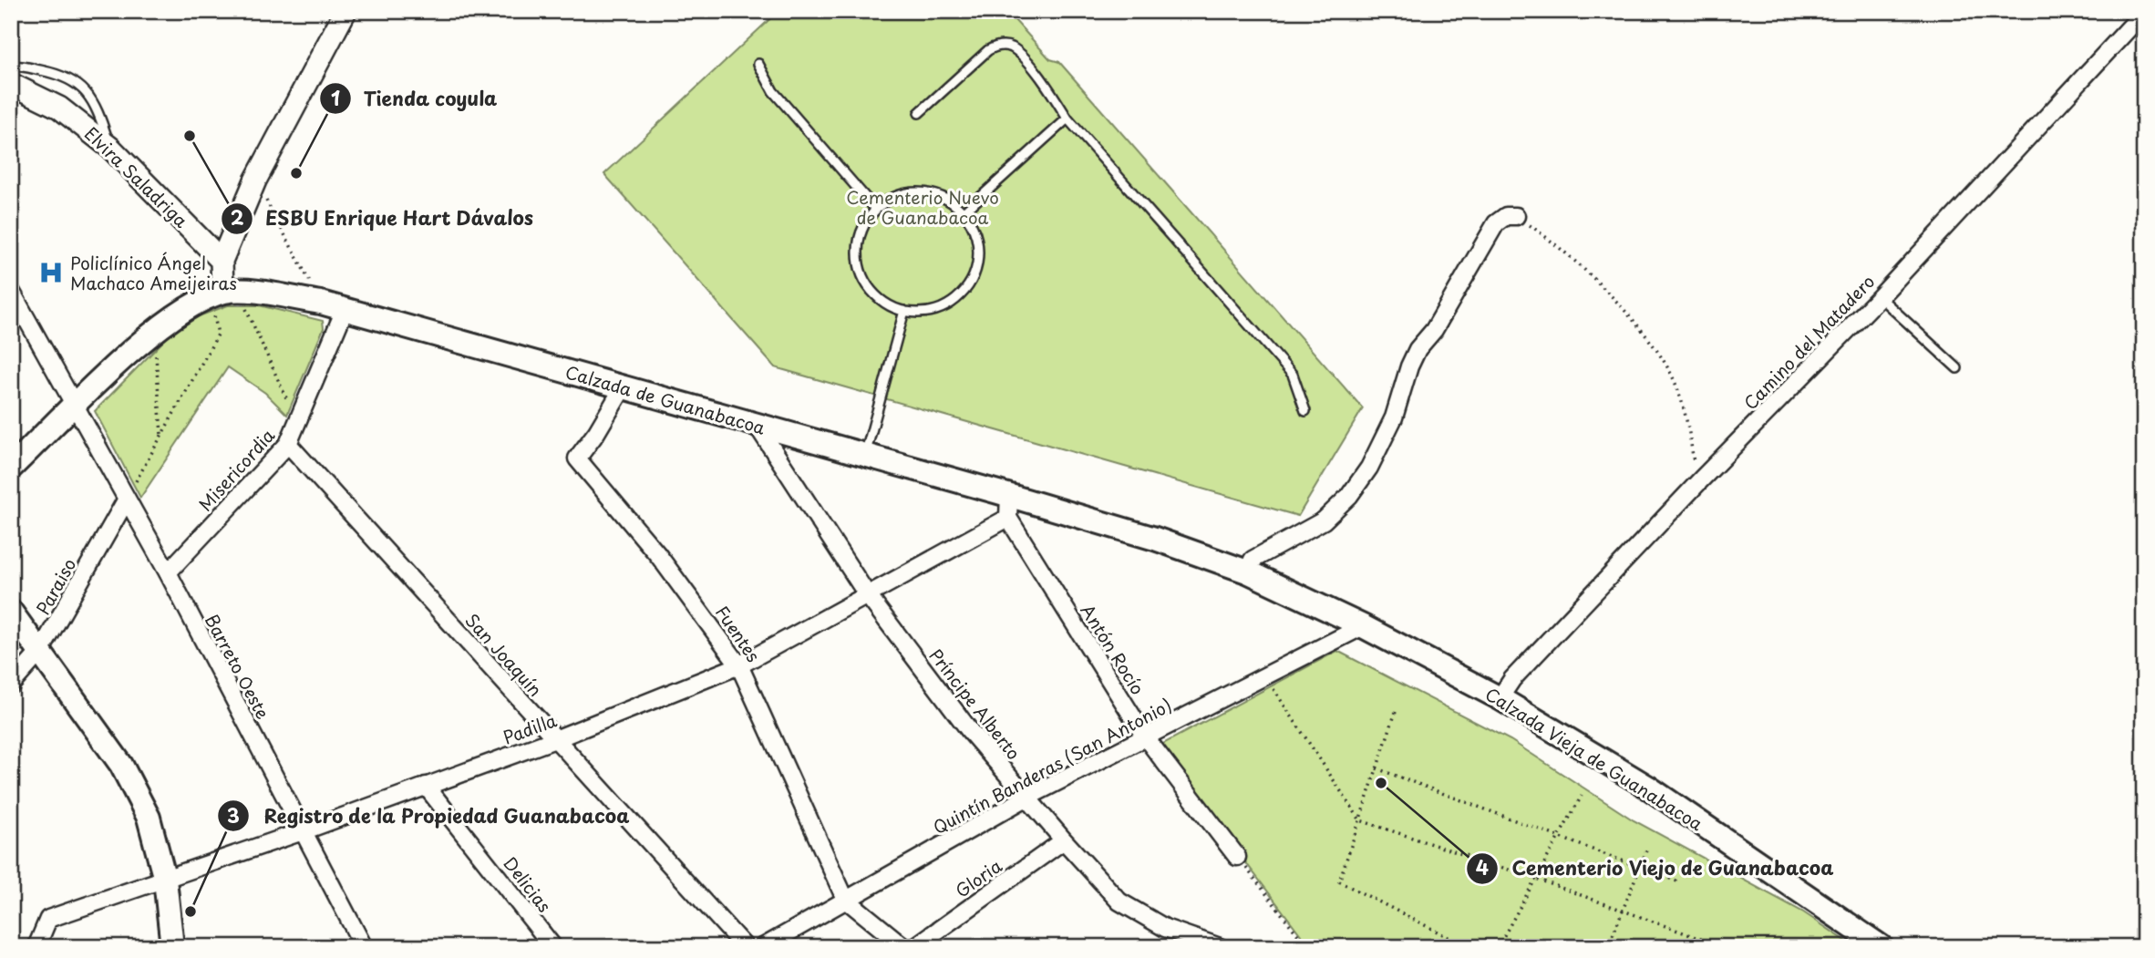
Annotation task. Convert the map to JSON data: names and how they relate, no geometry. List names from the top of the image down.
{
  "streets": {
    "main road": ["Calzada de Guanabacoa", "Calzada Vieja de Guanabacoa"],
    "street": [
      "Elvira Saladriga",
      "Camino del Matadero",
      "Misericordia",
      "Paraiso",
      "Fuentes",
      "Antón Rocío",
      "San Joaquín",
      "Barreto Oeste",
      "Príncipe Alberto",
      "Padilla",
      "Quintín Banderas (San Antonio)",
      "Gloria",
      "Delicias"
    ]
  },
  "crossings": [
    ["Camino del Matadero", "Calzada Vieja de Guanabacoa"],
    ["Calzada de Guanabacoa", "Misericordia"],
    ["Calzada de Guanabacoa", "Fuentes"],
    ["Calzada de Guanabacoa", "Príncipe Alberto"],
    ["Calzada de Guanabacoa", "Calzada Vieja de Guanabacoa"],
    ["Calzada de Guanabacoa", "Quintín Banderas (San Antonio)"],
    ["Misericordia", "San Joaquín"],
    ["Misericordia", "Barreto Oeste"],
    ["Paraiso", "Barreto Oeste"],
    ["Fuentes", "Padilla"],
    ["Fuentes", "Quintín Banderas (San Antonio)"],
    ["Antón Rocío", "Padilla"],
    ["Antón Rocío", "Quintín Banderas (San Antonio)"],
    ["San Joaquín", "Padilla"],
    ["Barreto Oeste", "Padilla"],
    ["Príncipe Alberto", "Padilla"],
    ["Príncipe Alberto", "Quintín Banderas (San Antonio)"],
    ["Príncipe Alberto", "Gloria"],
    ["Padilla", "Delicias"],
    ["Calzada Vieja de Guanabacoa", "Quintín Banderas (San Antonio)"]
  ],
  "parks": ["Cementerio Nuevo de Guanabacoa"],
  "places": {
    "other": [
      "ESBU Enrique Hart Dávalos",
      "Tienda coyula",
      "Cementerio Viejo de Guanabacoa",
      "Registro de la Propiedad Guanabacoa"
    ],
    "hospital": ["Policlínico Ángel Machaco Ameijeiras"]
  }
}
